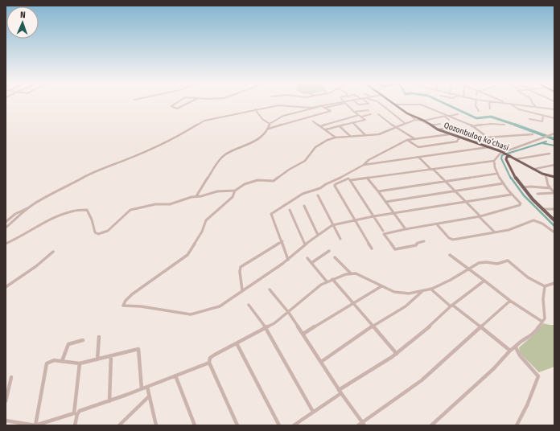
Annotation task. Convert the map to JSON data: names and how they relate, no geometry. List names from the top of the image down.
{
  "streets": {
    "main road": ["Qozonbuloq koʻchasi"]
  },
  "north": "top"
}
